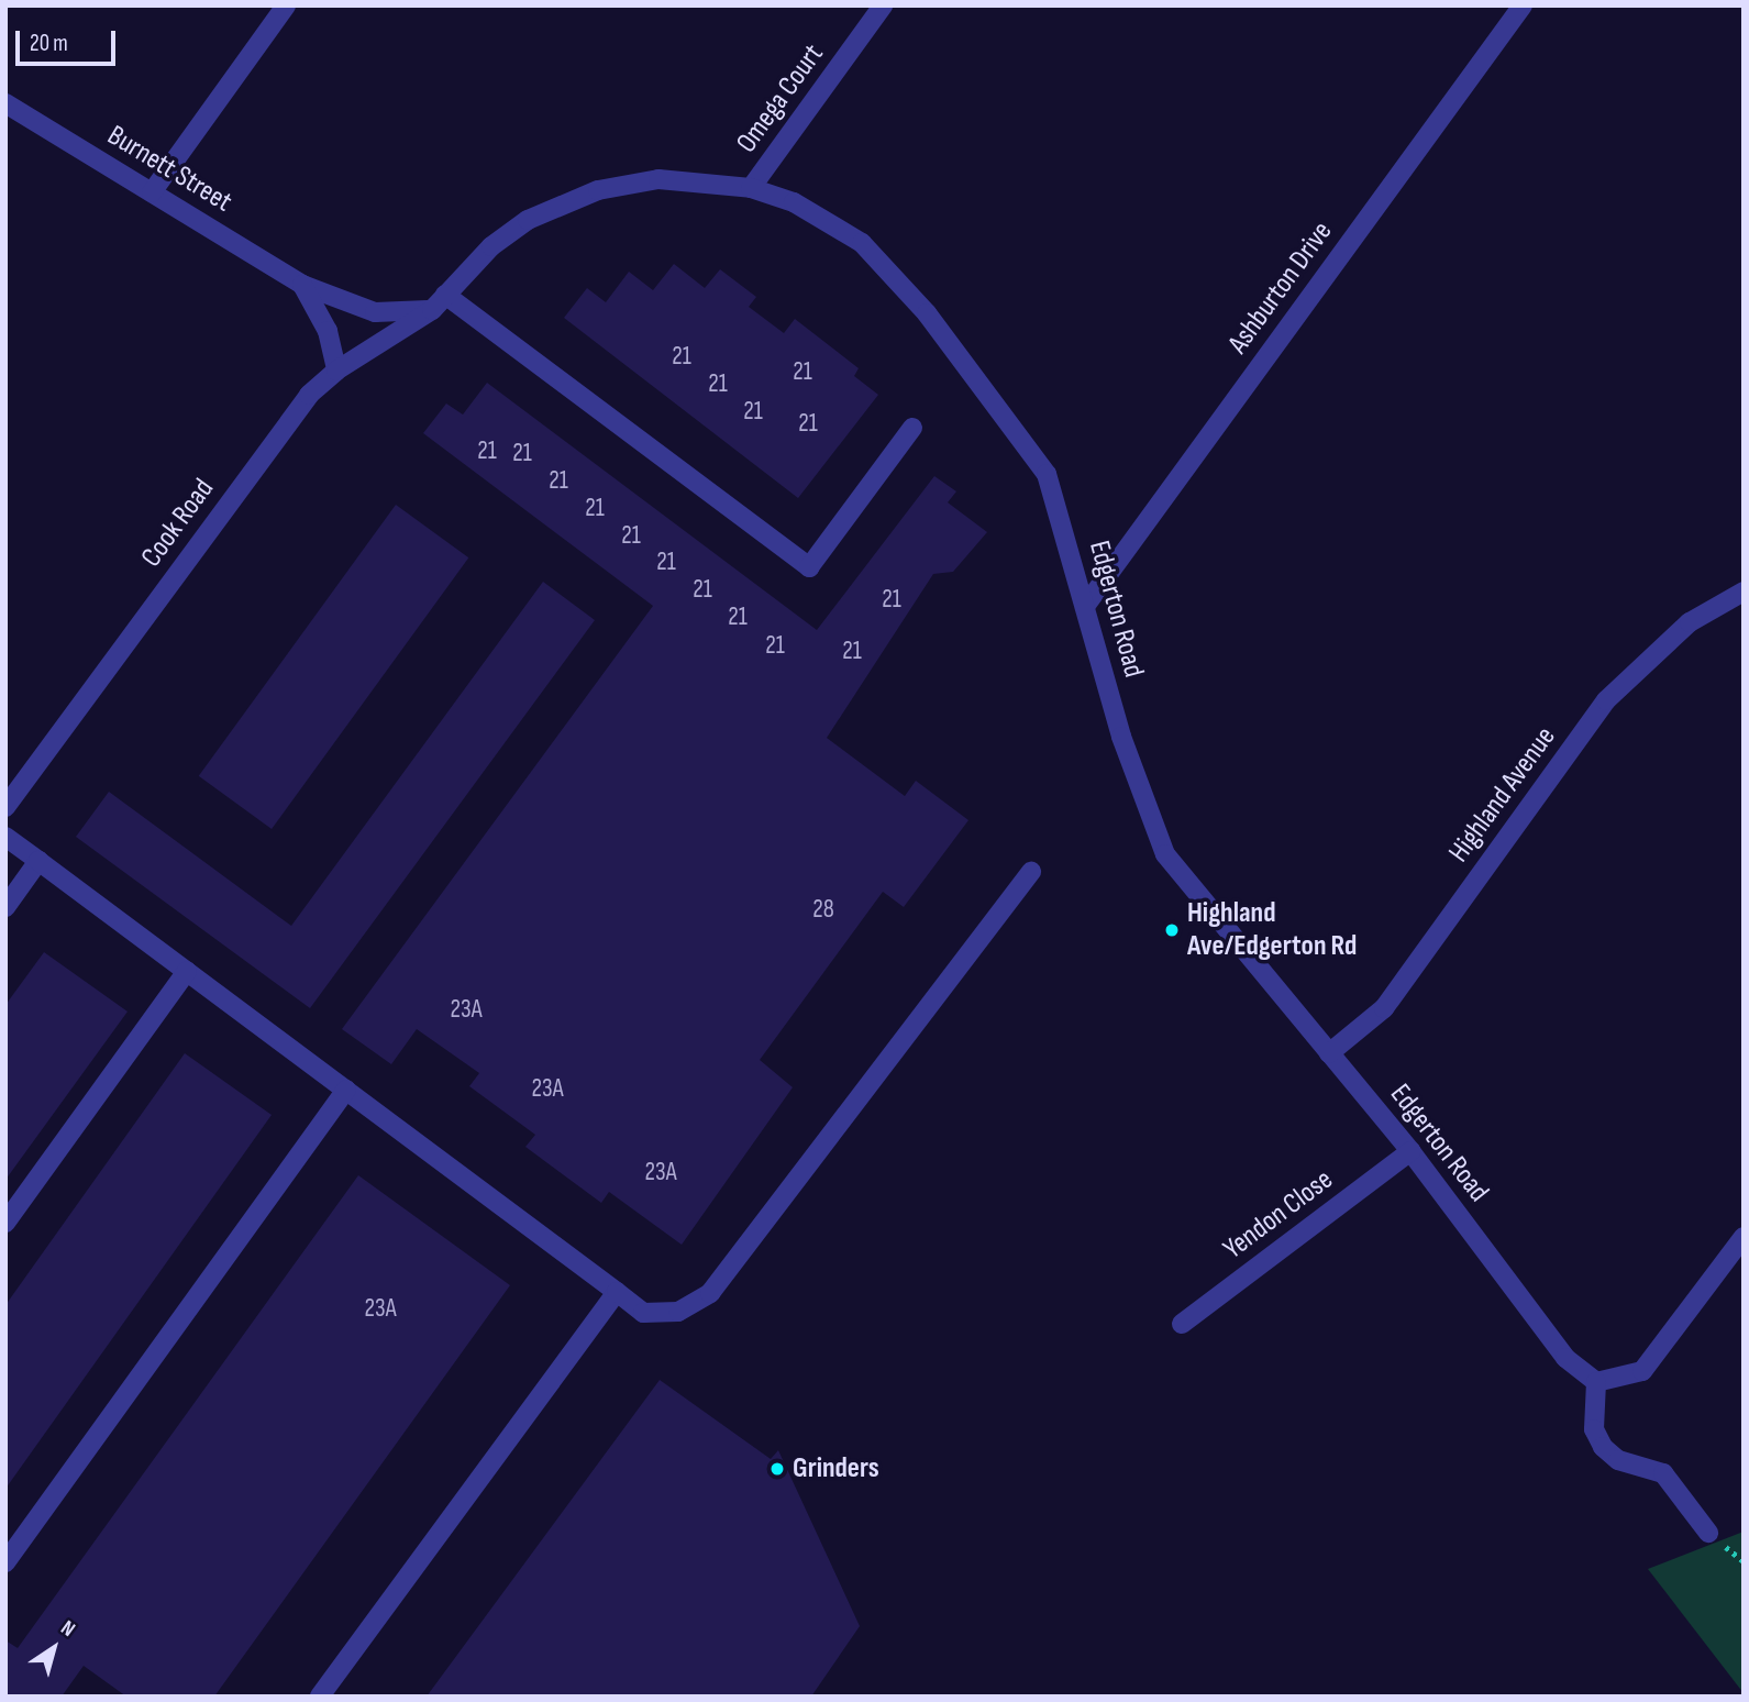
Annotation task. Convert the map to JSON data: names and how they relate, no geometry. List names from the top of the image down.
{
  "streets": {
    "street": [
      "Omega Court",
      "Burnett Street",
      "Ashburton Drive",
      "Cook Road",
      "Edgerton Road",
      "Highland Avenue",
      "Yendon Close"
    ]
  },
  "crossings": [
    ["Omega Court", "Edgerton Road"],
    ["Burnett Street", "Cook Road"],
    ["Burnett Street", "Edgerton Road"],
    ["Ashburton Drive", "Edgerton Road"],
    ["Cook Road", "Edgerton Road"],
    ["Edgerton Road", "Highland Avenue"],
    ["Edgerton Road", "Yendon Close"]
  ],
  "places": ["Highland Ave/Edgerton Rd", "Grinders"],
  "house_numbers": [
    "21",
    "21",
    "21",
    "21",
    "21",
    "21",
    "21",
    "21",
    "21",
    "21",
    "21",
    "21",
    "21",
    "21",
    "21",
    "21",
    "28",
    "23A",
    "23A",
    "23A",
    "23A"
  ],
  "scale_bar": "20 m",
  "north": "top right"
}
